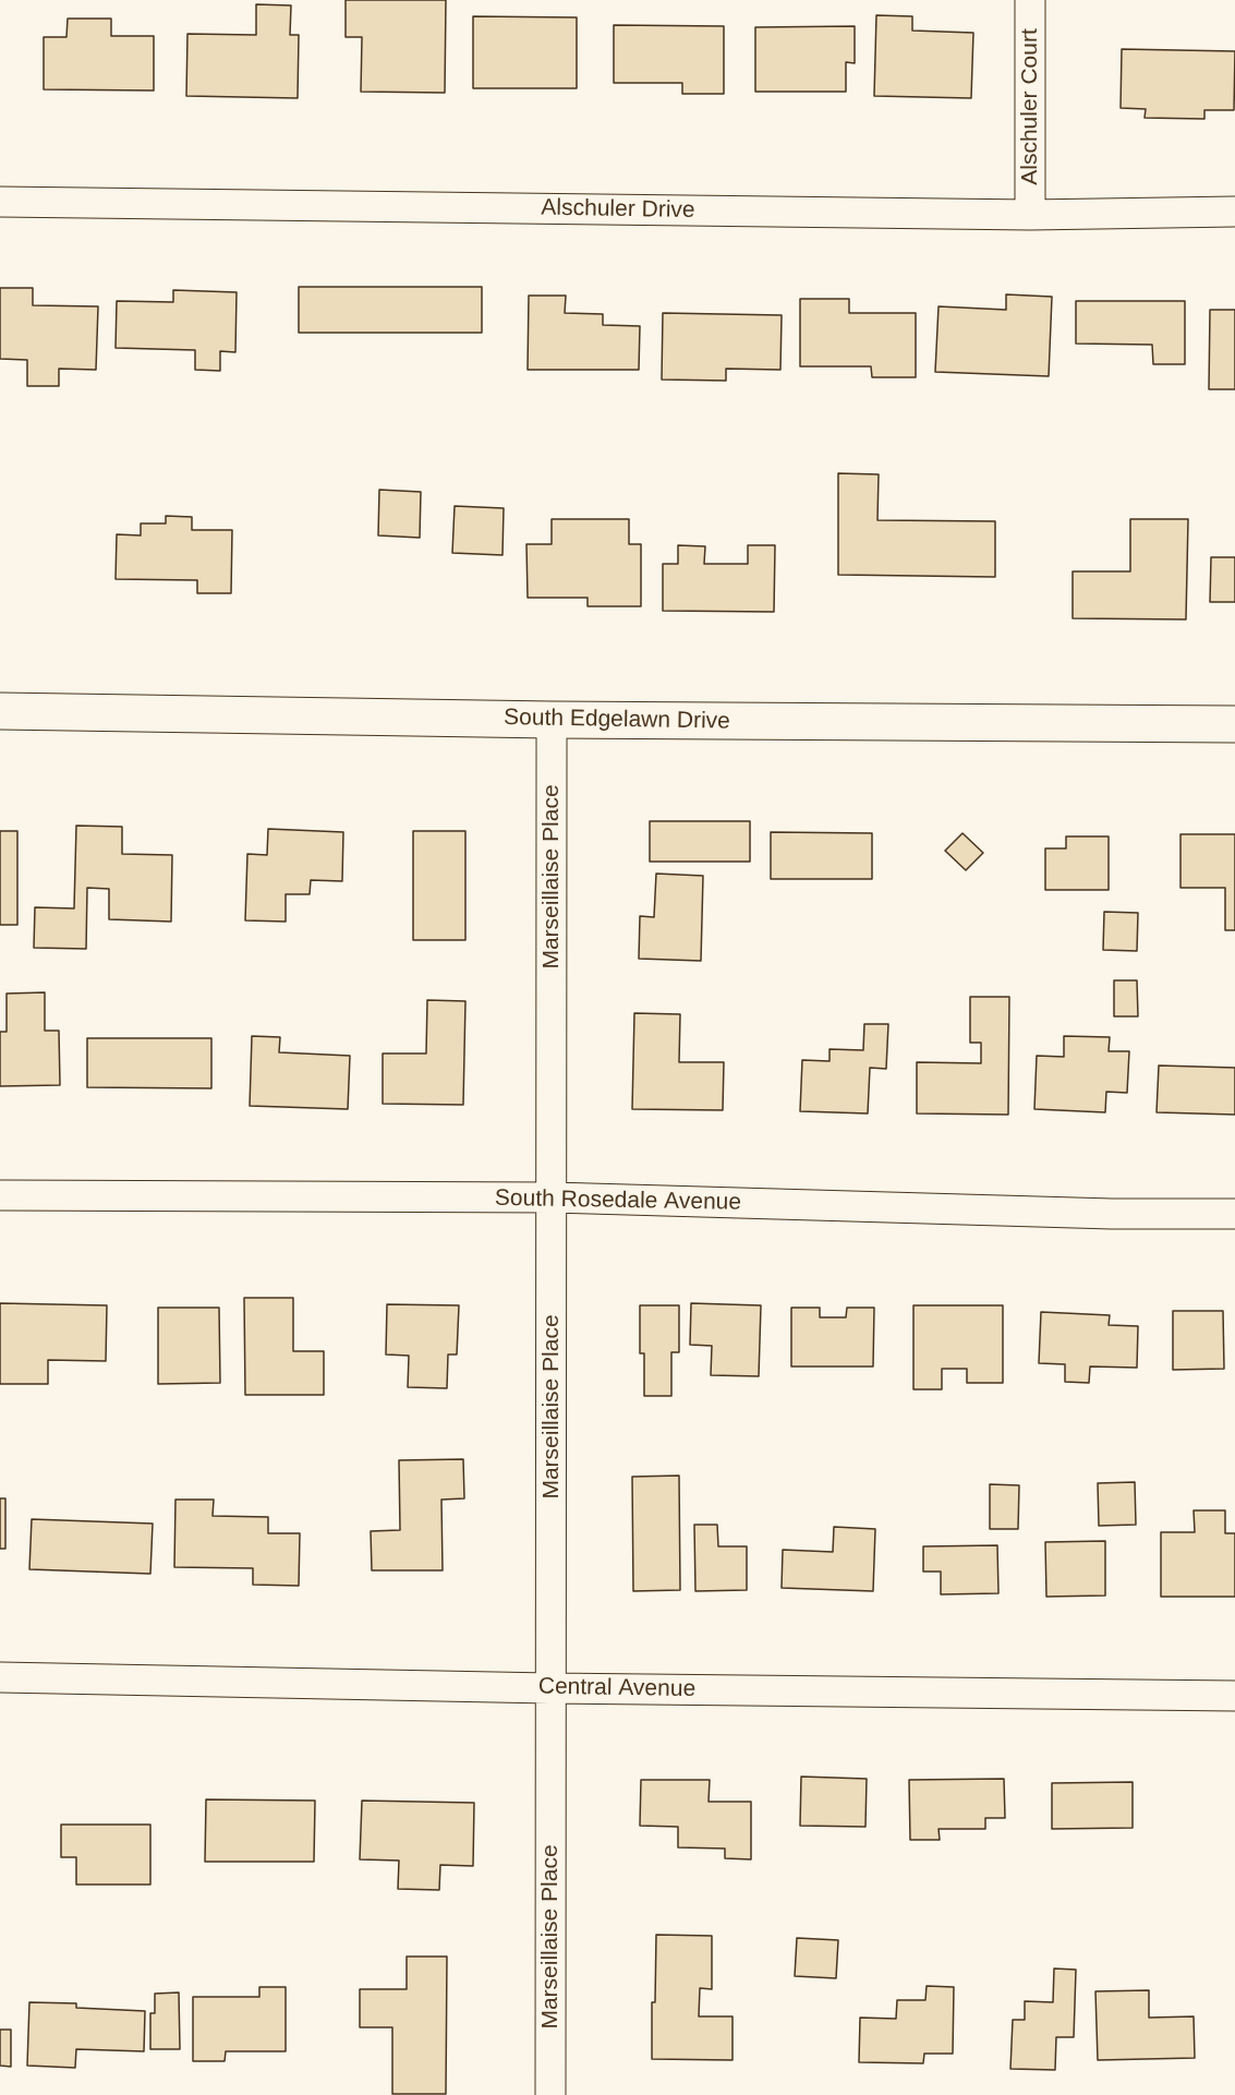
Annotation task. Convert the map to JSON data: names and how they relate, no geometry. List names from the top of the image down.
{
  "streets": {
    "street": [
      "Alschuler Court",
      "Alschuler Drive",
      "South Edgelawn Drive",
      "Marseillaise Place",
      "South Rosedale Avenue",
      "Central Avenue"
    ]
  },
  "crossings": [
    ["Alschuler Court", "Alschuler Drive"],
    ["South Edgelawn Drive", "Marseillaise Place"],
    ["Marseillaise Place", "South Rosedale Avenue"],
    ["Marseillaise Place", "Central Avenue"]
  ]
}
